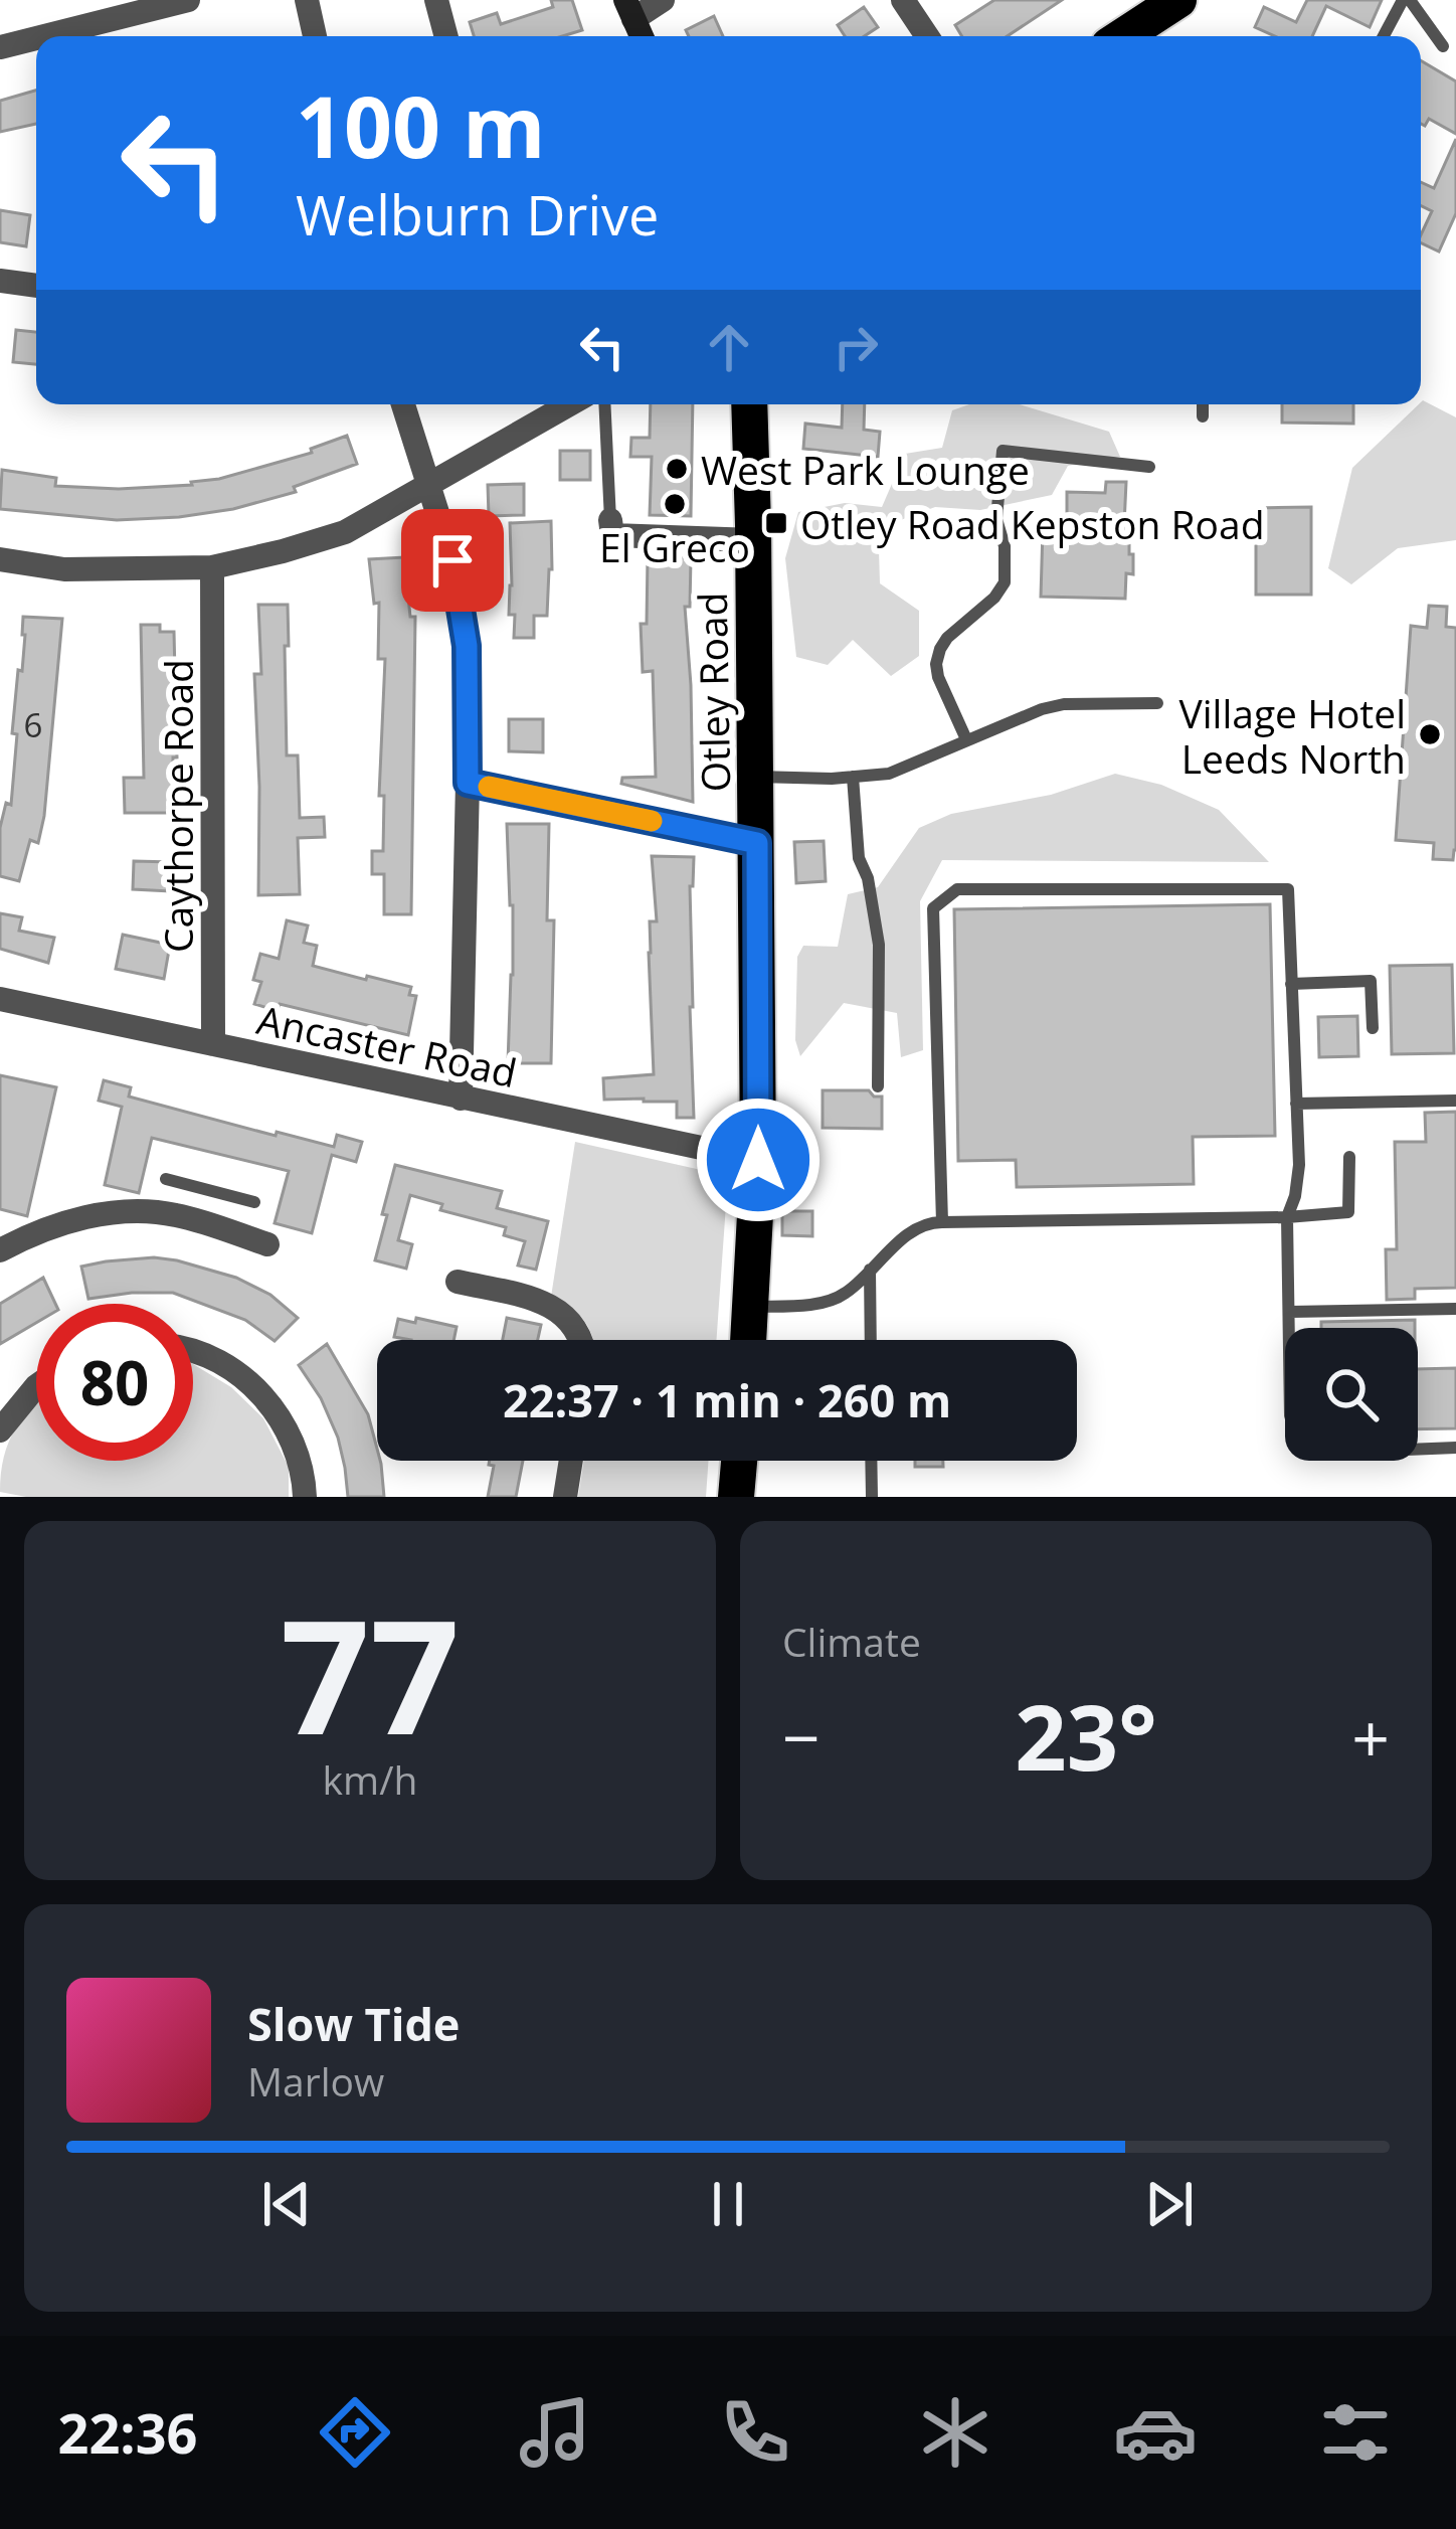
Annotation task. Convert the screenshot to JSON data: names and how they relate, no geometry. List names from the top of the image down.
{
  "streets": {
    "highway": ["Otley Road"],
    "street": ["Caythorpe Road", "Ancaster Road"]
  },
  "crossings": [
    ["Otley Road", "Ancaster Road"],
    ["Caythorpe Road", "Ancaster Road"]
  ],
  "places": {
    "other": ["West Park Lounge", "El Greco", "Village Hotel Leeds North"],
    "transit": ["Otley Road Kepston Road"]
  },
  "house_numbers": ["6"],
  "page": {
    "turn": ["100 m", "Welburn Drive"],
    "limit": "80",
    "trip": "22:37 · 1 min · 260 m",
    "tile": [
      ["77", "km/h"],
      "Climate"
    ],
    "heat": ["−", "23°", "+"],
    "song": ["Slow Tide", "Marlow"],
    "tabs": "22:36"
  }
}
